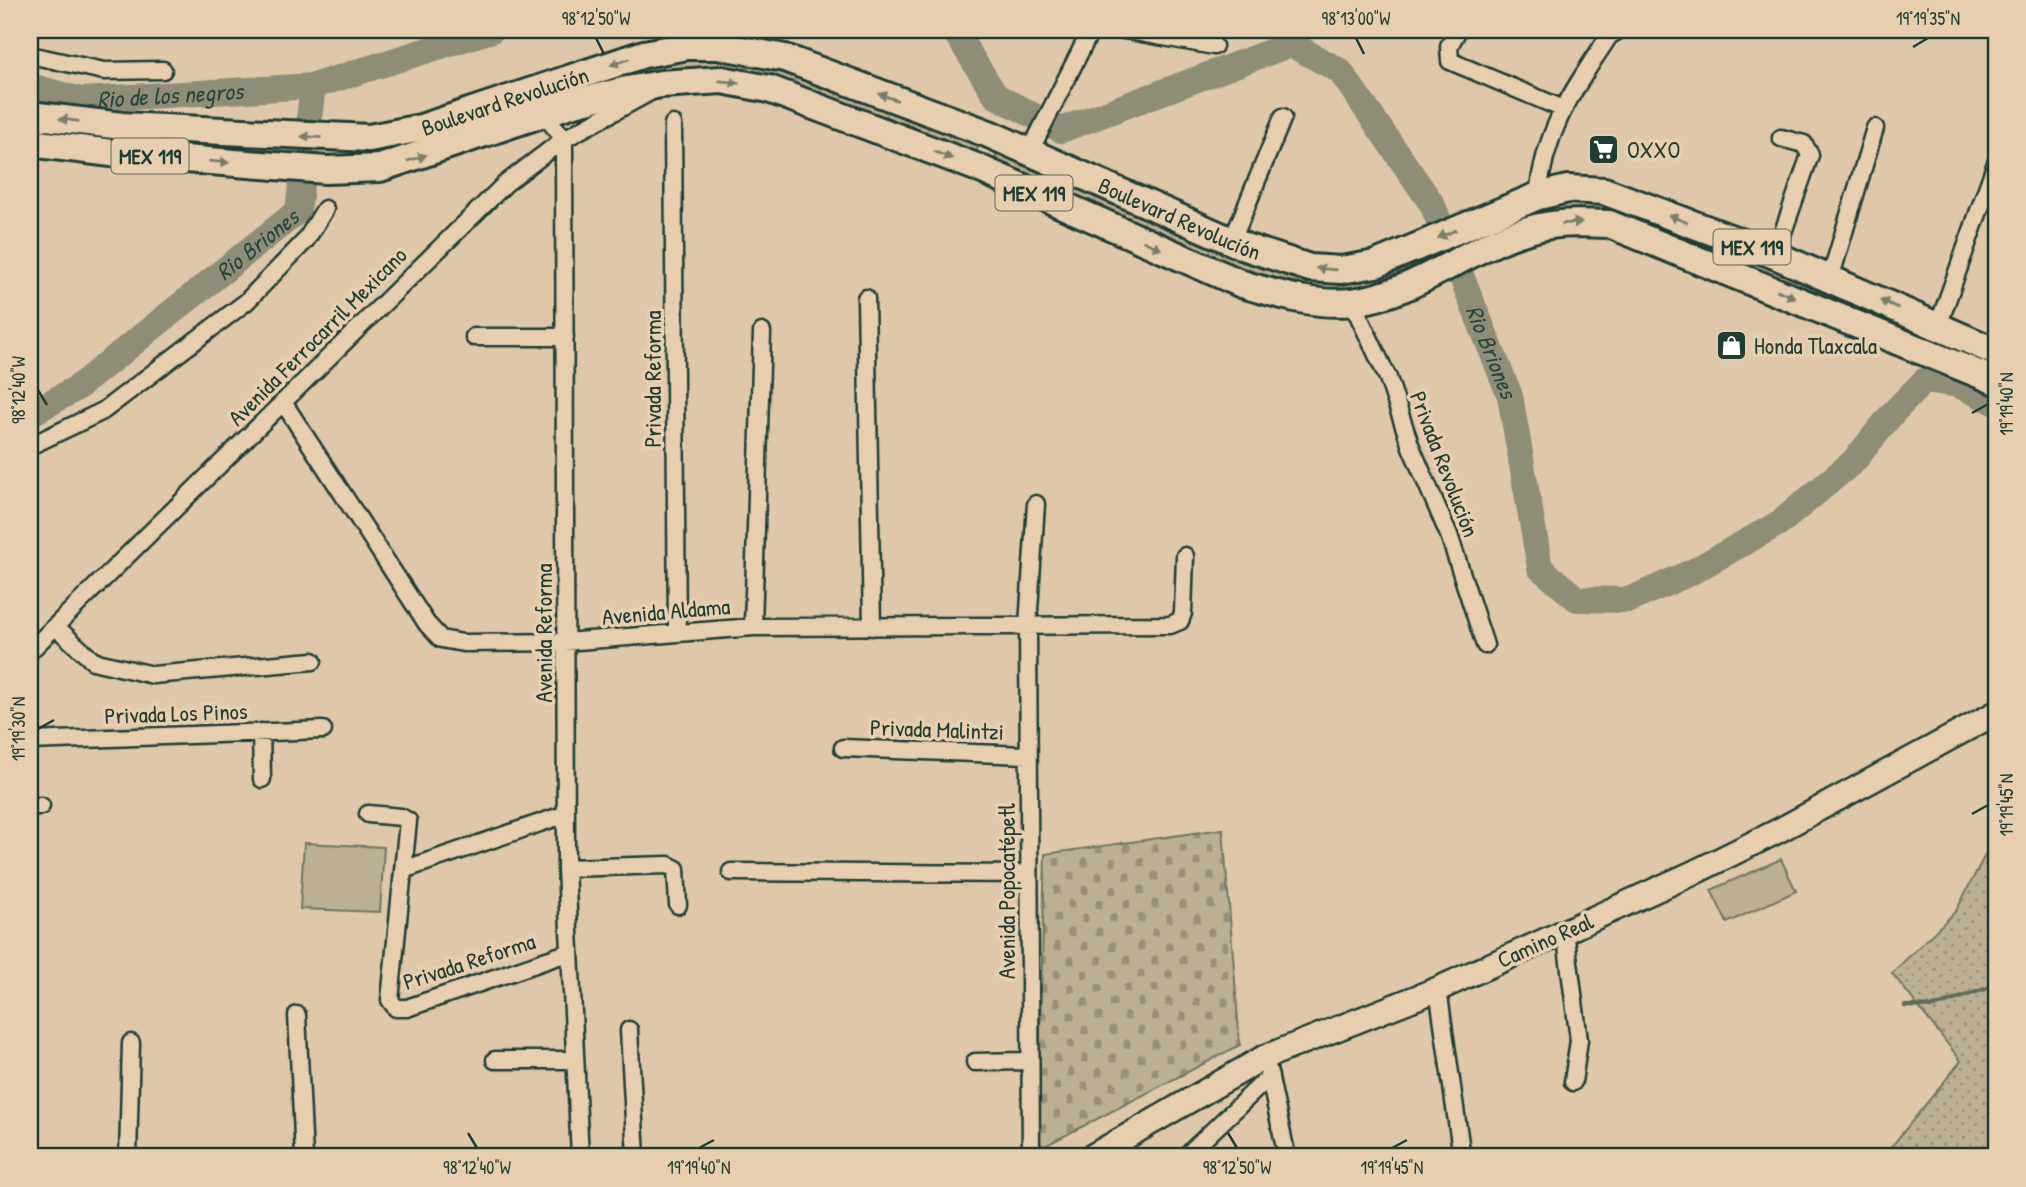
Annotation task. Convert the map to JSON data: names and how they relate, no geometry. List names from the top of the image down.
{
  "streets": {
    "main road": ["Boulevard Revolución", "MEX 119", "Camino Real"],
    "street": [
      "Avenida Ferrocarril Mexicano",
      "Privada Reforma",
      "Privada Revolución",
      "Avenida Aldama",
      "Avenida Reforma",
      "Privada Los Pinos",
      "Privada Malintzi",
      "Avenida Popocatépetl"
    ]
  },
  "crossings": [
    ["Boulevard Revolución", "MEX 119"],
    ["Boulevard Revolución", "Avenida Ferrocarril Mexicano"],
    ["Boulevard Revolución", "Privada Revolución"],
    ["Avenida Ferrocarril Mexicano", "Avenida Aldama"],
    ["Avenida Ferrocarril Mexicano", "Avenida Reforma"],
    ["Privada Reforma", "Avenida Aldama"],
    ["Privada Reforma", "Avenida Reforma"],
    ["Avenida Aldama", "Avenida Reforma"],
    ["Avenida Aldama", "Avenida Popocatépetl"],
    ["Privada Malintzi", "Avenida Popocatépetl"]
  ],
  "water": ["Rio de los negros", "Rio Briones"],
  "places": {
    "supermarket": ["OXXO"],
    "shop": ["Honda Tlaxcala"]
  },
  "coordinates": [
    "98°12'50\"W",
    "98°13'00\"W",
    "19°19'35\"N",
    "98°12'40\"W",
    "19°19'40\"N",
    "19°19'30\"N",
    "19°19'45\"N"
  ]
}
